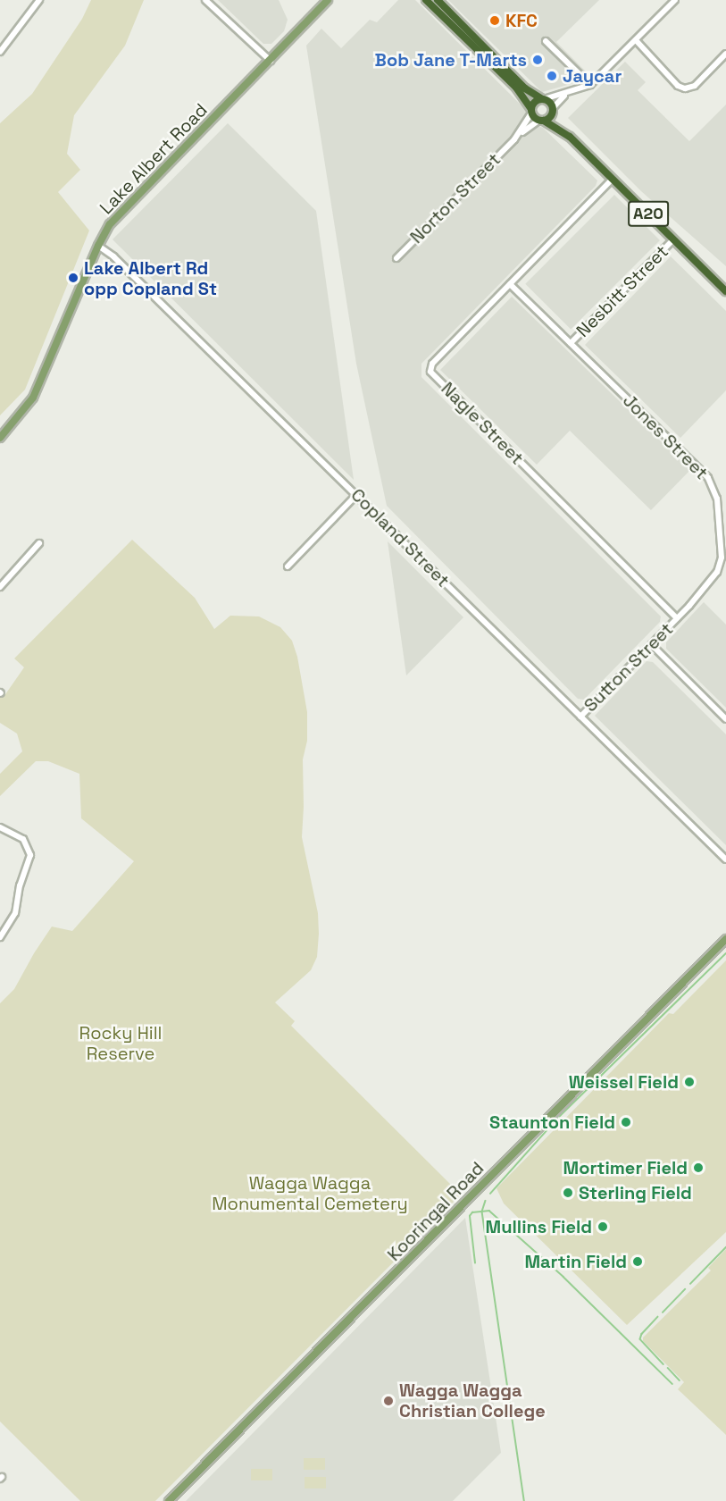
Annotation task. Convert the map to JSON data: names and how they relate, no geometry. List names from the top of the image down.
{
  "streets": {
    "highway": ["A20"],
    "main road": ["Lake Albert Road", "Kooringal Road"],
    "street": [
      "Norton Street",
      "Nesbitt Street",
      "Nagle Street",
      "Jones Street",
      "Copland Street",
      "Sutton Street"
    ]
  },
  "crossings": [
    ["Lake Albert Road", "Copland Street"],
    ["Norton Street", "A20"],
    ["A20", "Nesbitt Street"],
    ["A20", "Nagle Street"],
    ["Nesbitt Street", "Jones Street"],
    ["Nagle Street", "Jones Street"],
    ["Nagle Street", "Sutton Street"],
    ["Jones Street", "Sutton Street"],
    ["Copland Street", "Sutton Street"]
  ],
  "parks": ["Rocky Hill Reserve", "Wagga Wagga Monumental Cemetery"],
  "places": [
    "KFC",
    "Bob Jane T-Marts",
    "Jaycar",
    "Lake Albert Rd opp Copland St",
    "Weissel Field",
    "Staunton Field",
    "Mortimer Field",
    "Sterling Field",
    "Mullins Field",
    "Martin Field",
    "Wagga Wagga Christian College"
  ]
}
